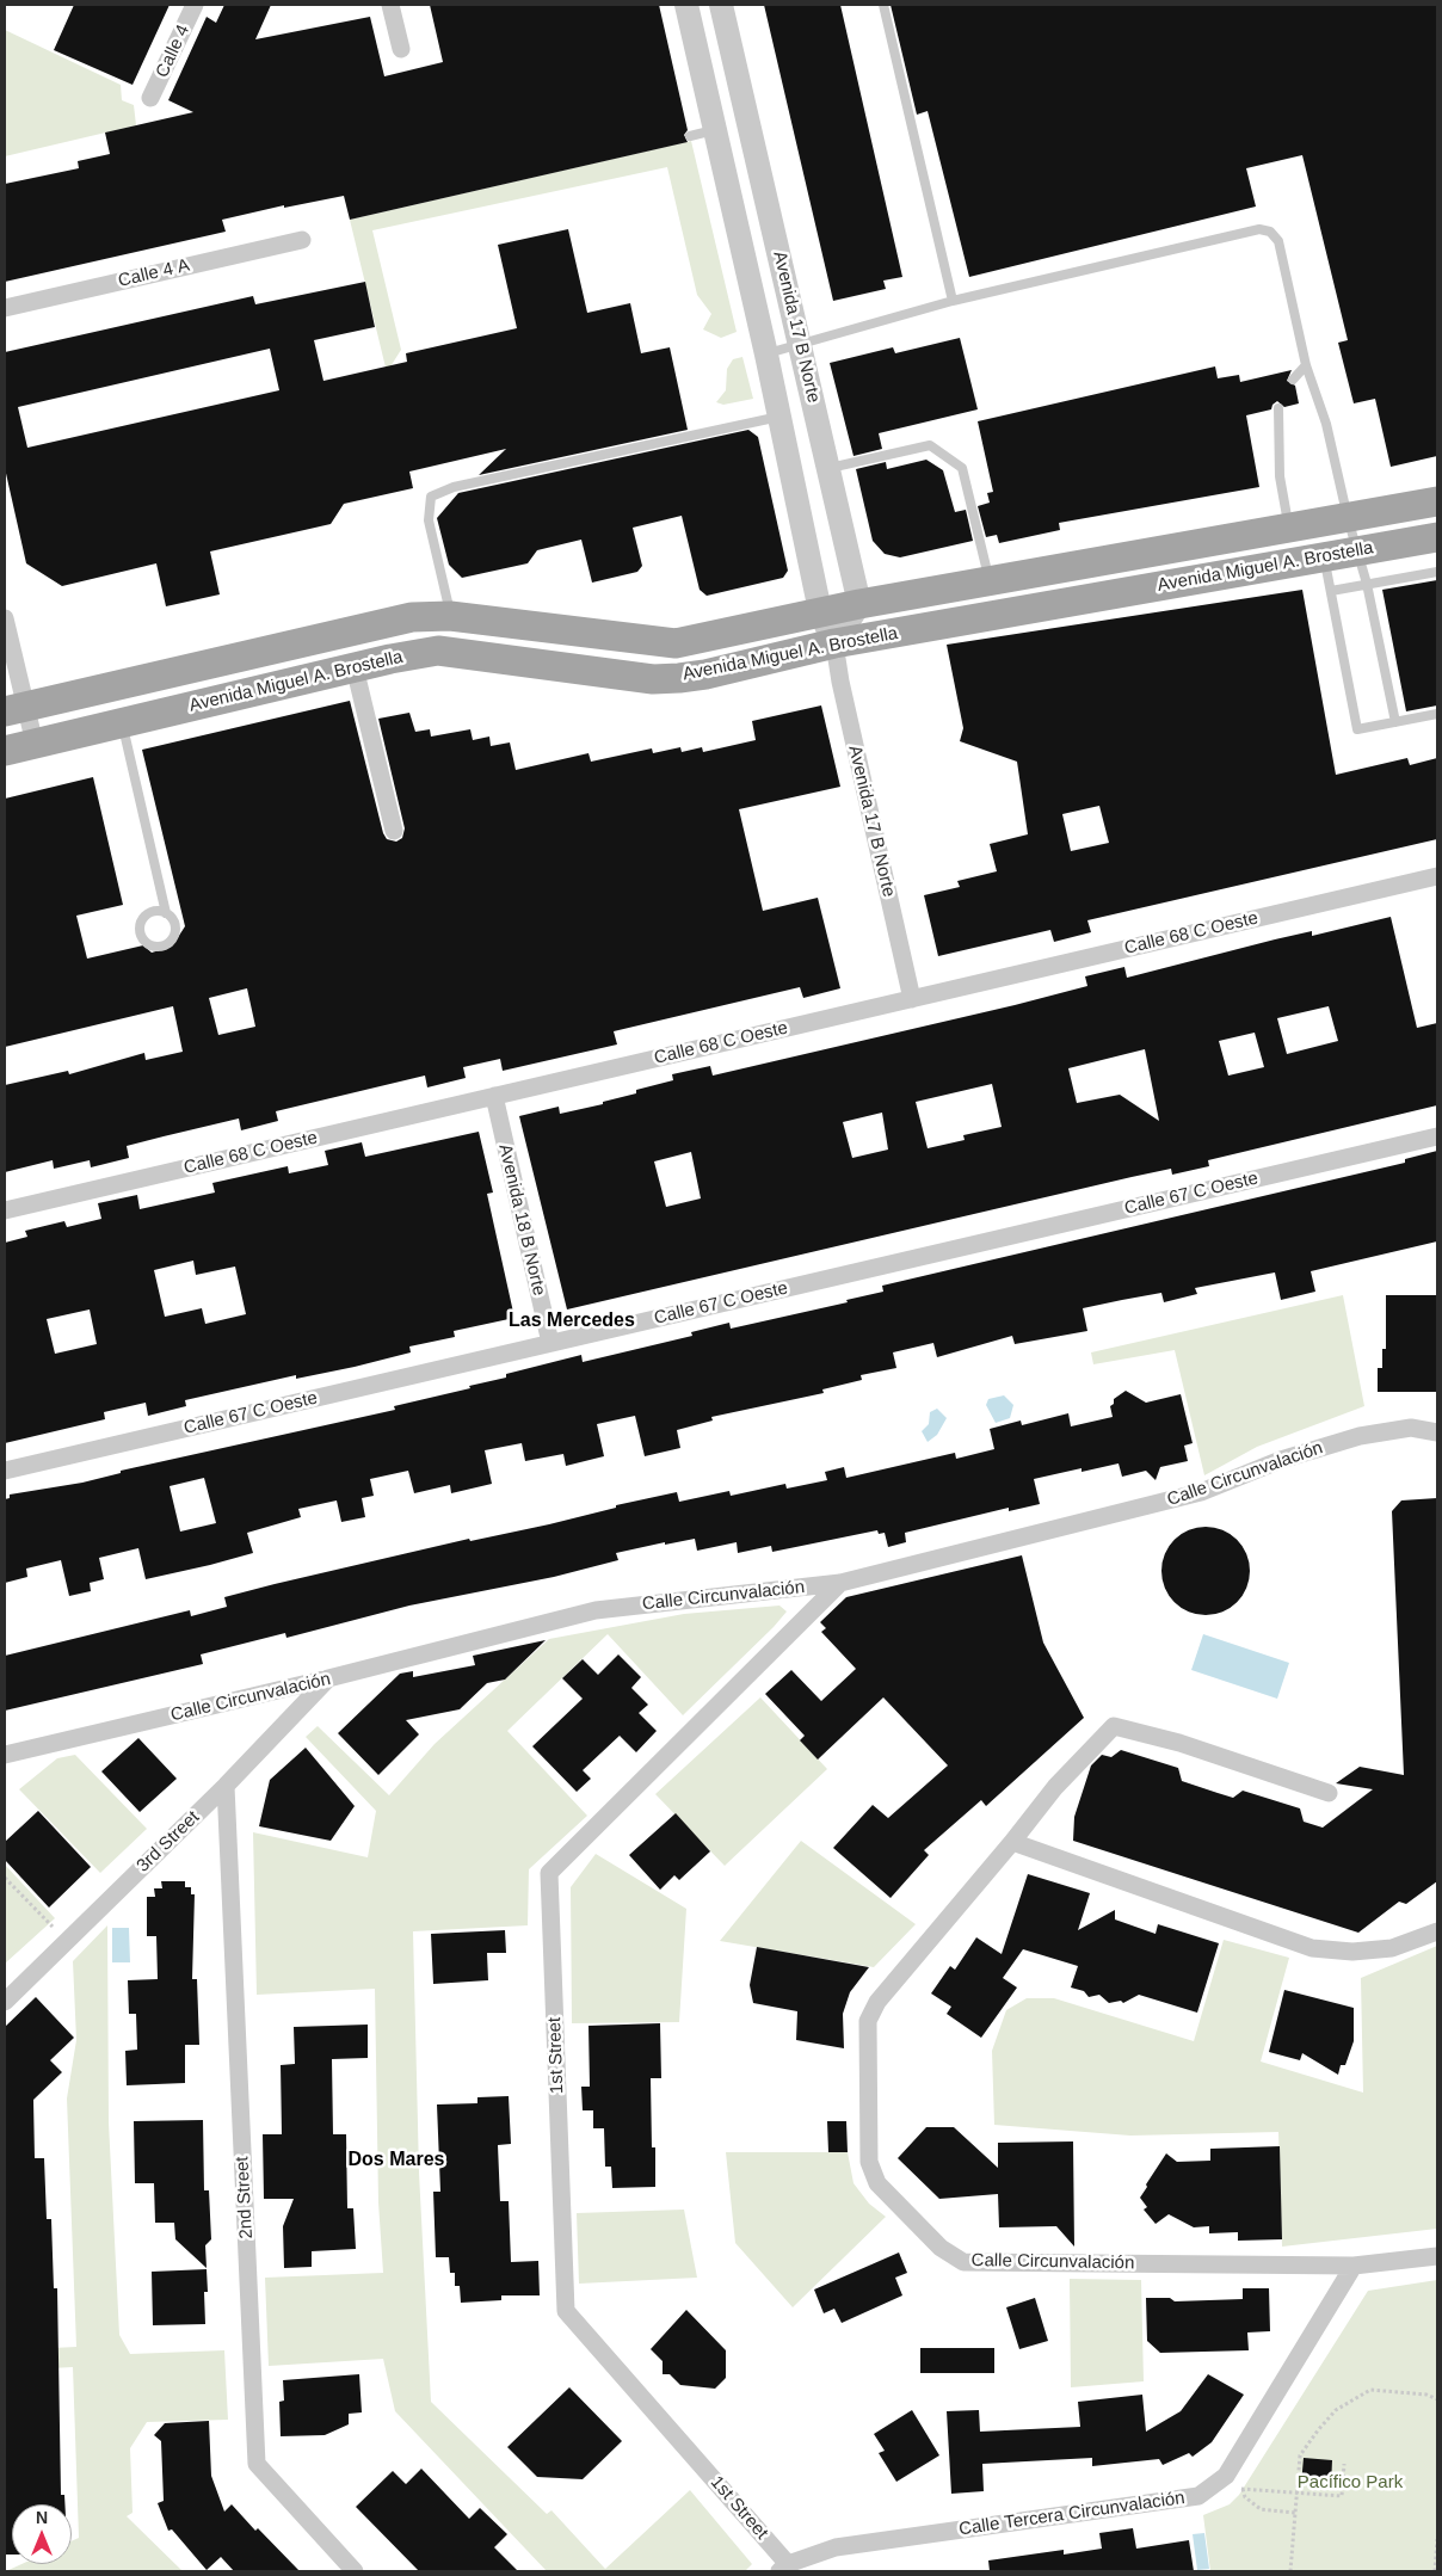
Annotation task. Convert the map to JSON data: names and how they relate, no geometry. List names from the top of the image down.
{
  "streets": {
    "main road": ["Avenida Miguel A. Brostella"],
    "street": [
      "Calle 4",
      "Calle 4 A",
      "Avenida 17 B Norte",
      "Calle 68 C Oeste",
      "Calle 67 C Oeste",
      "Avenida 18 B Norte",
      "Calle Circunvalación",
      "3rd Street",
      "1st Street",
      "2nd Street",
      "Calle Tercera Circunvalación"
    ]
  },
  "crossings": [
    ["Avenida 17 B Norte", "Avenida Miguel A. Brostella"],
    ["Avenida 17 B Norte", "Calle 68 C Oeste"],
    ["Calle 68 C Oeste", "Avenida 18 B Norte"],
    ["Calle 67 C Oeste", "Avenida 18 B Norte"],
    ["Calle Circunvalación", "3rd Street"],
    ["Calle Circunvalación", "1st Street"],
    ["Calle Circunvalación", "Calle Tercera Circunvalación"],
    ["3rd Street", "2nd Street"],
    ["1st Street", "Calle Tercera Circunvalación"]
  ],
  "districts": ["Las Mercedes", "Dos Mares"],
  "parks": ["Pacífico Park"],
  "north": "top"
}
